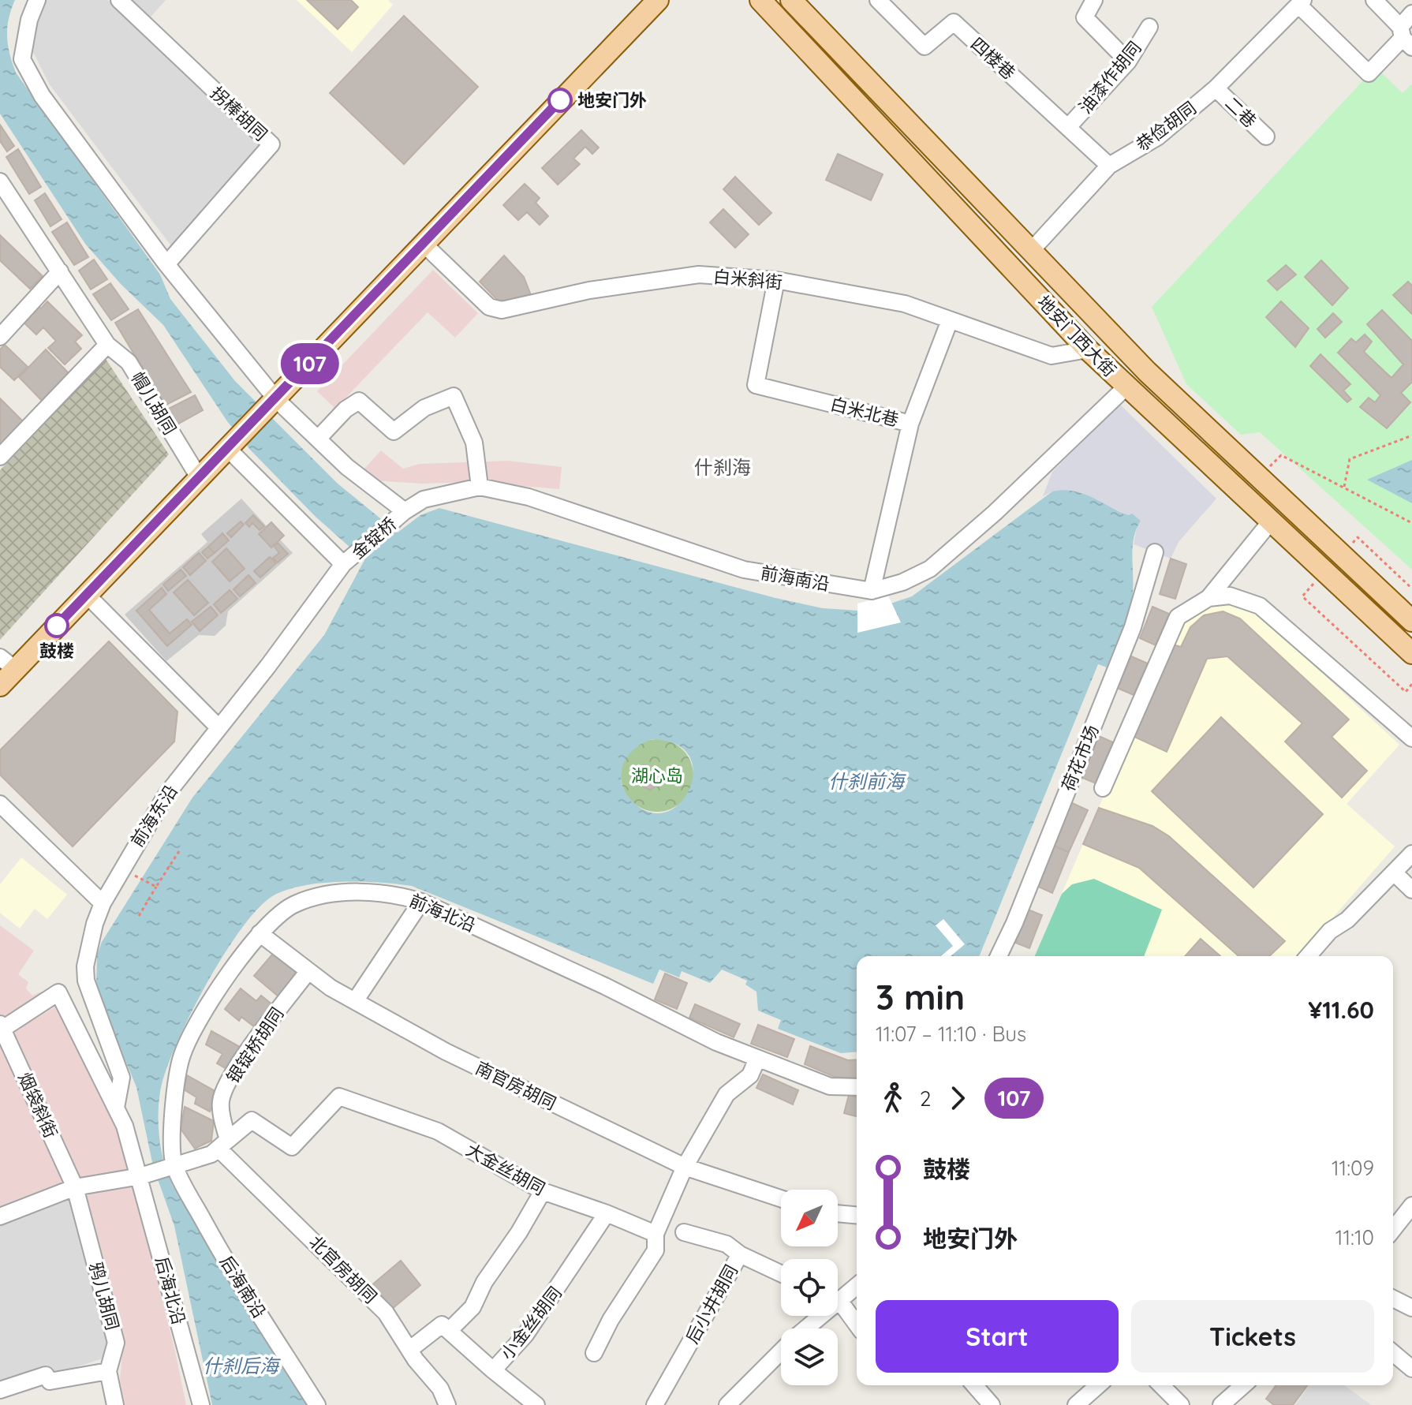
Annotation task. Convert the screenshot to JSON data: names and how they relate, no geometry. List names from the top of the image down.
{
  "streets": {
    "main road": ["地安门西大街"],
    "street": [
      "四楼巷",
      "油漆作胡同",
      "二巷",
      "拐棒胡同",
      "恭俭胡同",
      "白米斜街",
      "帽儿胡同",
      "白米北巷",
      "金锭桥",
      "前海南沿",
      "荷花市场",
      "前海东沿",
      "前海北沿",
      "银锭桥胡同",
      "南官房胡同",
      "烟袋斜街",
      "大金丝胡同",
      "北官房胡同",
      "后海南沿",
      "后海北沿",
      "鸦儿胡同",
      "后小井胡同",
      "小金丝胡同"
    ]
  },
  "crossings": [
    ["四楼巷", "油漆作胡同"],
    ["四楼巷", "恭俭胡同"],
    ["二巷", "恭俭胡同"],
    ["恭俭胡同", "地安门西大街"],
    ["白米斜街", "地安门西大街"],
    ["白米斜街", "白米北巷"],
    ["地安门西大街", "前海南沿"],
    ["白米北巷", "前海南沿"],
    ["金锭桥", "前海南沿"],
    ["金锭桥", "前海东沿"],
    ["前海东沿", "后海北沿"],
    ["前海北沿", "南官房胡同"],
    ["前海北沿", "后海南沿"],
    ["银锭桥胡同", "南官房胡同"],
    ["银锭桥胡同", "大金丝胡同"],
    ["银锭桥胡同", "北官房胡同"],
    ["烟袋斜街", "后海北沿"],
    ["烟袋斜街", "鸦儿胡同"],
    ["大金丝胡同", "北官房胡同"],
    ["大金丝胡同", "小金丝胡同"]
  ],
  "districts": ["什刹海"],
  "water": ["什刹前海", "什刹后海"],
  "parks": ["湖心岛"],
  "places": ["地安门外", "鼓楼"],
  "lines": ["bus line 107"],
  "north": "bottom left",
  "page": {
    "on_map": "107",
    "heading": ["3 min", "11:07 – 11:10 · Bus", "¥11.60"],
    "legs": ["2", "107"],
    "list": [
      {
        "name": "鼓楼",
        "value": "11:09"
      },
      {
        "name": "地安门外",
        "value": "11:10"
      }
    ],
    "buttons": ["Start", "Tickets"]
  }
}
